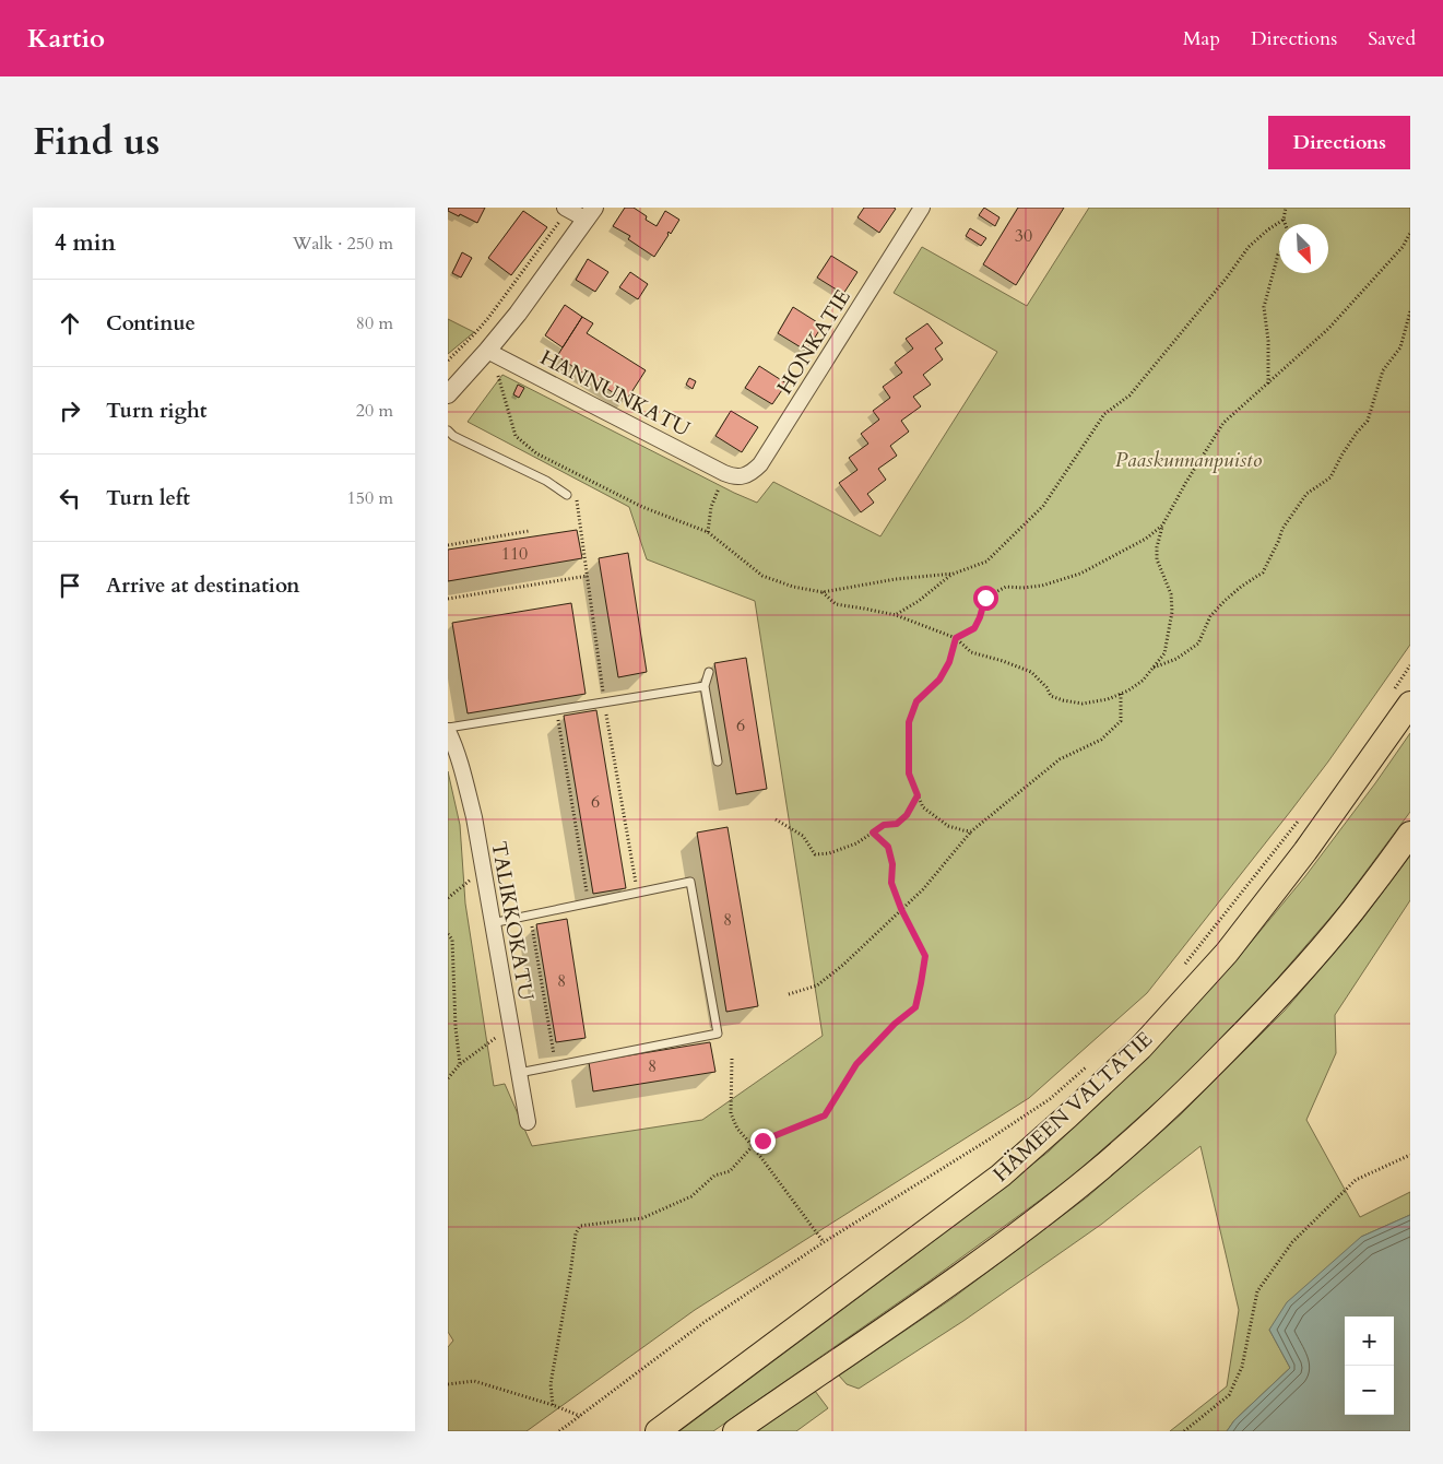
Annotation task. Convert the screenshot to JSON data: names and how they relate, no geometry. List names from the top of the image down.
{
  "streets": {
    "highway": ["HÄMEEN VALTATIE"],
    "street": ["HONKATIE", "HANNUNKATU", "TALIKKOKATU"]
  },
  "crossings": [
    ["HONKATIE", "HANNUNKATU"]
  ],
  "parks": ["Paaskunnanpuisto"],
  "house_numbers": [
    "30",
    "110",
    "6",
    "6",
    "8",
    "8",
    "8"
  ],
  "north": "bottom right",
  "page": {
    "header": "Kartio",
    "nav": ["Map", "Directions", "Saved"],
    "title": "Find us",
    "buttons": "Directions",
    "heading": ["4 min", "Walk · 250 m"],
    "list": [
      ["Continue", "80 m"],
      ["Turn right", "20 m"],
      ["Turn left", "150 m"],
      "Arrive at destination"
    ],
    "map_buttons": ["+", "−"]
  }
}
